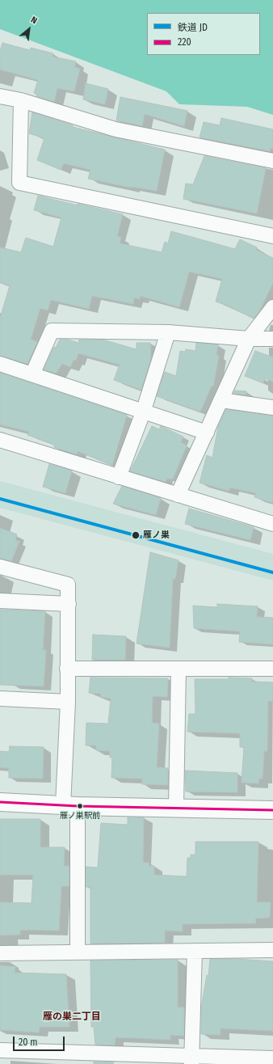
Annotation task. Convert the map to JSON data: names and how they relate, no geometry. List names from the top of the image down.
{
  "districts": ["雁の巣二丁目"],
  "places": ["雁ノ巣", "雁ノ巣駅前"],
  "lines": ["rail line JD", "transit line 220"],
  "legend": ["鉄道 JD", "220"],
  "scale_bar": "20 m",
  "north": "top right"
}
